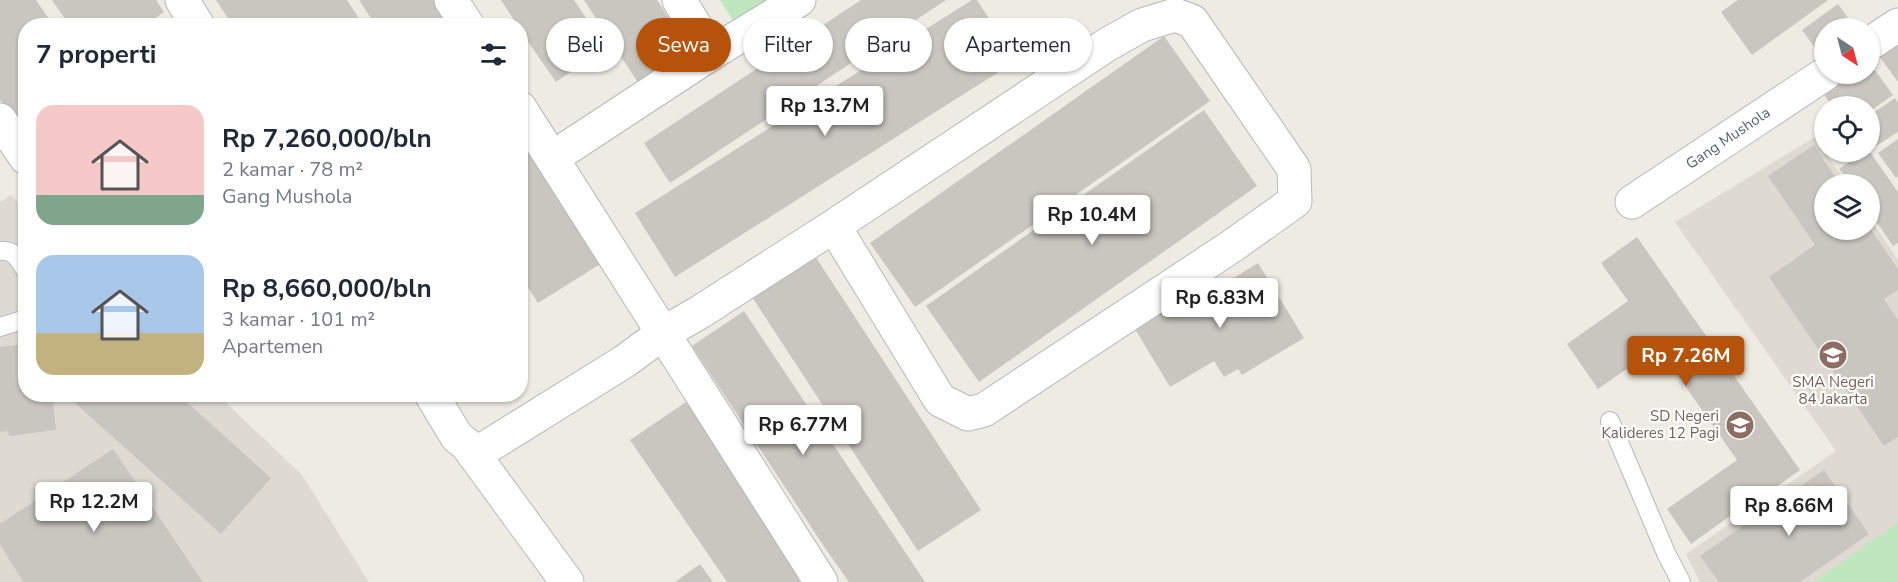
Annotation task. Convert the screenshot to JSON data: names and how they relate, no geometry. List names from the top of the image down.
{
  "streets": {
    "street": ["Gang Mushola"]
  },
  "places": {
    "school or university": ["SMA Negeri 84 Jakarta", "SD Negeri Kalideres 12 Pagi"]
  },
  "north": "bottom right",
  "page": {
    "chip": [
      "Beli",
      "Sewa",
      "Filter",
      "Baru",
      "Apartemen"
    ],
    "heading": "7 properti",
    "price": [
      "Rp 13.7M",
      "Rp 10.4M",
      "Rp 6.83M",
      "Rp 7.26M",
      "Rp 6.77M",
      "Rp 12.2M",
      "Rp 8.66M"
    ],
    "list": [
      {
        "name": "Rp 7,260,000/bln",
        "note": "2 kamar · 78 m² · Gang Mushola"
      },
      {
        "name": "Rp 8,660,000/bln",
        "note": "3 kamar · 101 m² · Apartemen"
      }
    ]
  }
}
